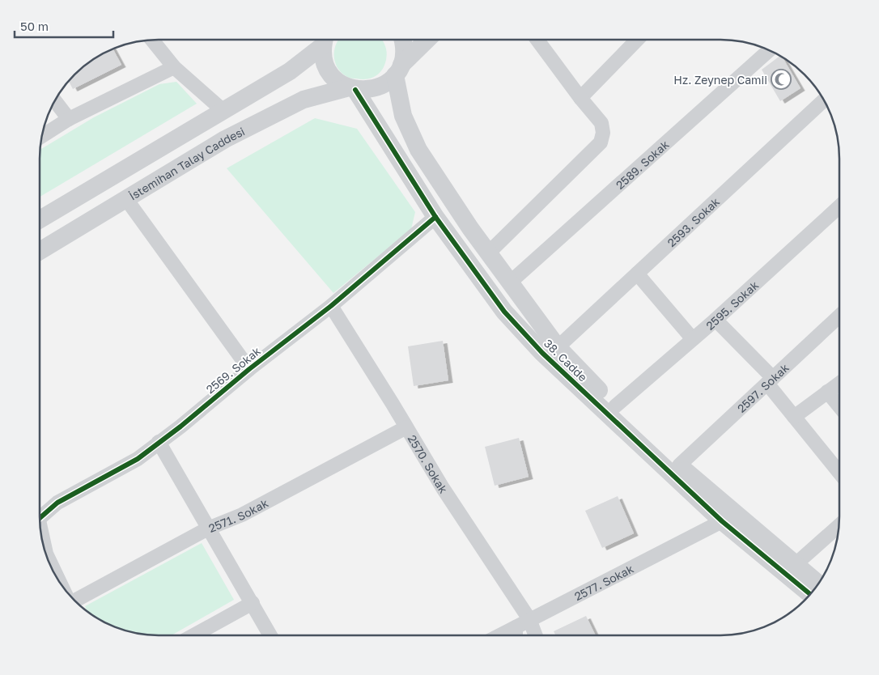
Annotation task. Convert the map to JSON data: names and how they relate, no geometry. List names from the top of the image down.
{
  "streets": {
    "street": [
      "İstemihan Talay Caddesi",
      "2589. Sokak",
      "2593. Sokak",
      "2595. Sokak",
      "38. Cadde",
      "2569. Sokak",
      "2597. Sokak",
      "2570. Sokak",
      "2571. Sokak",
      "2577. Sokak"
    ]
  },
  "crossings": [
    ["İstemihan Talay Caddesi", "38. Cadde"],
    ["2589. Sokak", "38. Cadde"],
    ["2593. Sokak", "38. Cadde"],
    ["2595. Sokak", "38. Cadde"],
    ["38. Cadde", "2569. Sokak"],
    ["38. Cadde", "2597. Sokak"],
    ["38. Cadde", "2577. Sokak"],
    ["2569. Sokak", "2570. Sokak"],
    ["2570. Sokak", "2571. Sokak"],
    ["2570. Sokak", "2577. Sokak"]
  ],
  "places": {
    "mosque": ["Hz. Zeynep Camii"]
  },
  "scale_bar": "50 m"
}
